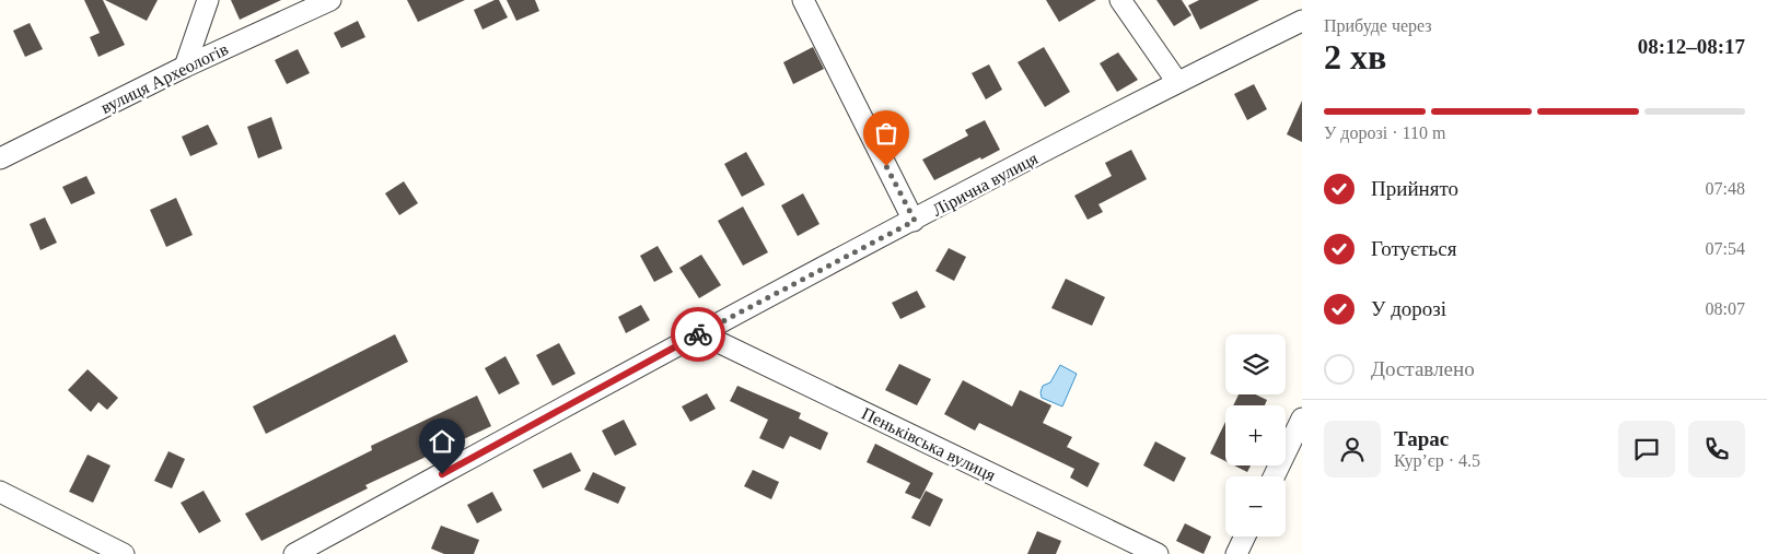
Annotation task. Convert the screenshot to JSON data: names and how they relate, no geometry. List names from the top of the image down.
{
  "streets": {
    "street": ["вулиця Археологів", "Лірична вулиця", "Пеньківська вулиця"]
  },
  "crossings": [
    ["Лірична вулиця", "Пеньківська вулиця"]
  ],
  "page": {
    "heading": ["2 хв", "Прибуде через", "08:12–08:17"],
    "panel": ["Тарас", "Кур’єр · 4.5"],
    "bar": "У дорозі · 110 m",
    "list": [
      ["Прийнято", "07:48"],
      ["Готується", "07:54"],
      ["У дорозі", "08:07"],
      "Доставлено"
    ],
    "map_buttons": ["+", "−"]
  }
}
